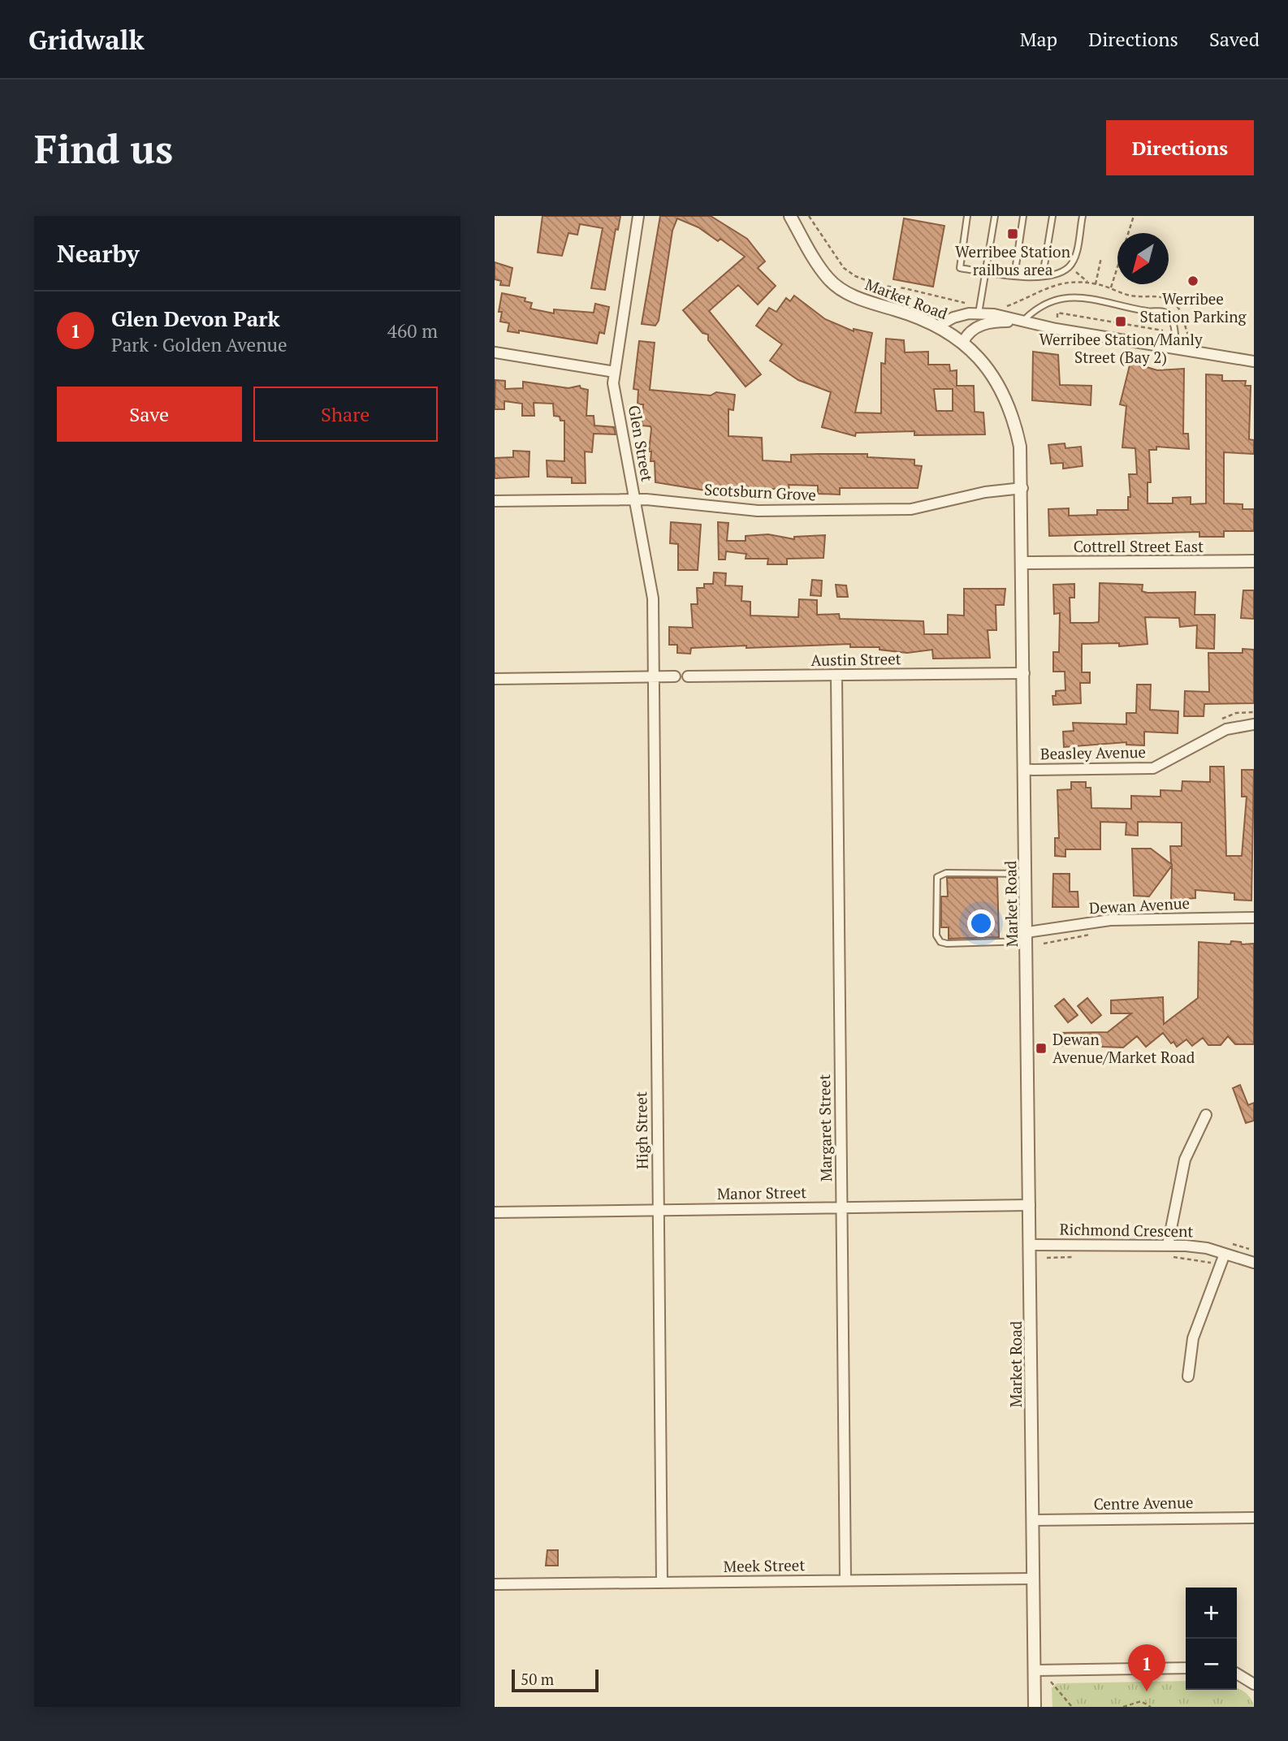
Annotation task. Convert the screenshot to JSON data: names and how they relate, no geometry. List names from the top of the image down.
{
  "streets": {
    "street": [
      "Market Road",
      "Glen Street",
      "Scotsburn Grove",
      "Cottrell Street East",
      "Austin Street",
      "Beasley Avenue",
      "Dewan Avenue",
      "Margaret Street",
      "High Street",
      "Manor Street",
      "Richmond Crescent",
      "Centre Avenue",
      "Meek Street"
    ]
  },
  "crossings": [
    ["Market Road", "Scotsburn Grove"],
    ["Market Road", "Cottrell Street East"],
    ["Market Road", "Austin Street"],
    ["Market Road", "Beasley Avenue"],
    ["Market Road", "Dewan Avenue"],
    ["Market Road", "Manor Street"],
    ["Market Road", "Richmond Crescent"],
    ["Market Road", "Centre Avenue"],
    ["Market Road", "Meek Street"],
    ["Glen Street", "Scotsburn Grove"],
    ["Glen Street", "High Street"],
    ["Austin Street", "Margaret Street"],
    ["Margaret Street", "Manor Street"],
    ["Margaret Street", "Meek Street"],
    ["High Street", "Manor Street"],
    ["High Street", "Meek Street"]
  ],
  "places": {
    "transit": ["Werribee Station railbus area", "Werribee Station/Manly Street (Bay 2)", "Dewan Avenue/Market Road"],
    "other": ["Werribee Station Parking"]
  },
  "scale_bar": "50 m",
  "north": "bottom left",
  "page": {
    "header": "Gridwalk",
    "nav": ["Map", "Directions", "Saved"],
    "buttons": [
      "Directions",
      ["Save", "Share"]
    ],
    "title": "Find us",
    "heading": "Nearby",
    "list": [
      {
        "mark": "1",
        "name": "Glen Devon Park",
        "note": "Park · Golden Avenue",
        "value": "460 m"
      }
    ],
    "map_buttons": ["+", "−"],
    "pins": "1",
    "scale": "50 m"
  }
}
